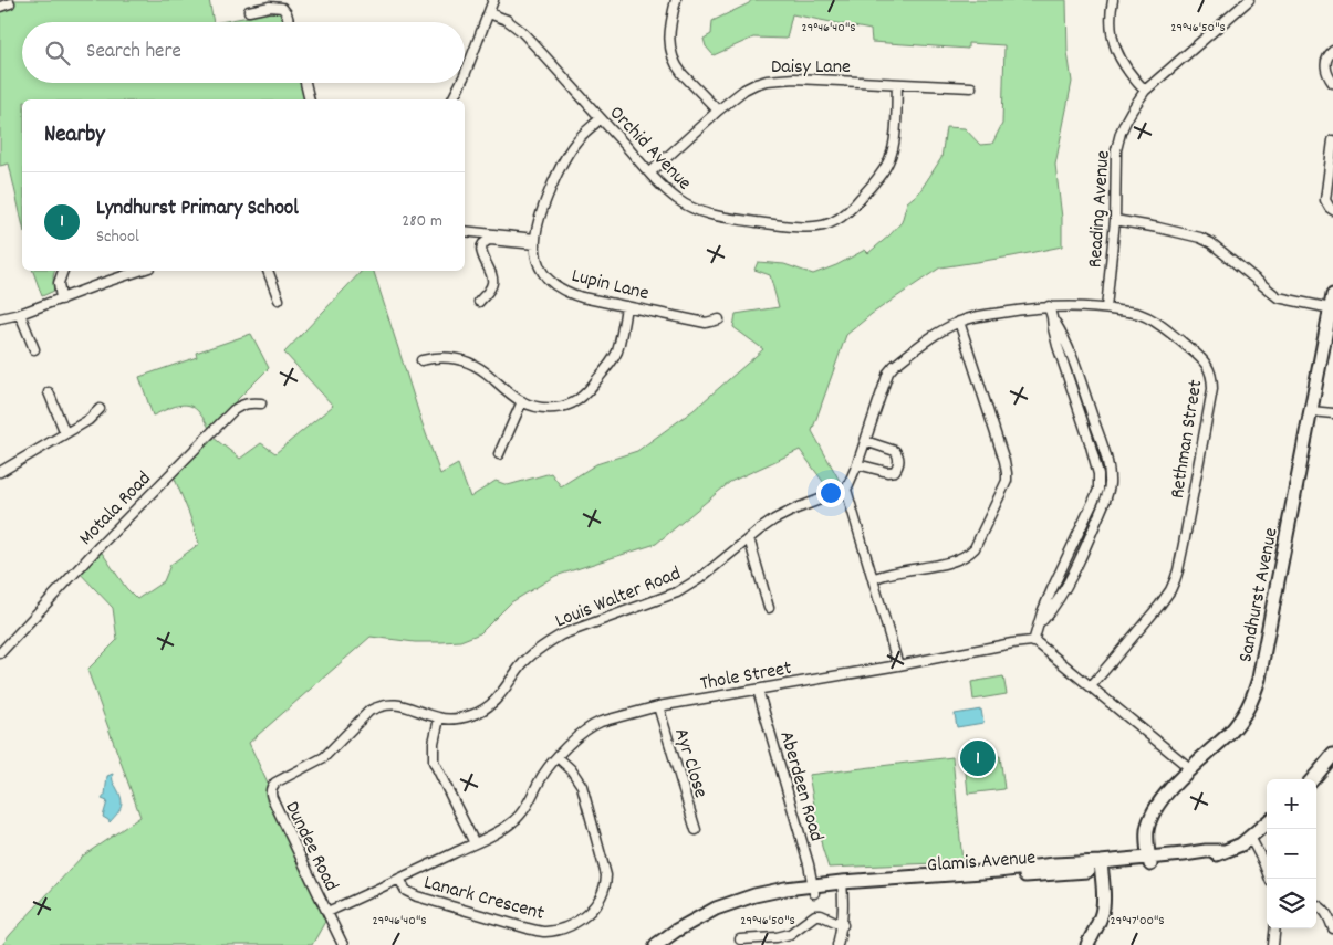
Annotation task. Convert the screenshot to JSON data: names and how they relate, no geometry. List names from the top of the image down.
{
  "streets": {
    "main road": ["Sandhurst Avenue", "Glamis Avenue"],
    "street": [
      "Daisy Lane",
      "Orchid Avenue",
      "Reading Avenue",
      "Lupin Lane",
      "Rethman Street",
      "Motala Road",
      "Louis Walter Road",
      "Thole Street",
      "Ayr Close",
      "Aberdeen Road",
      "Dundee Road",
      "Lanark Crescent"
    ]
  },
  "crossings": [
    ["Daisy Lane", "Orchid Avenue"],
    ["Orchid Avenue", "Lupin Lane"],
    ["Reading Avenue", "Rethman Street"],
    ["Rethman Street", "Louis Walter Road"],
    ["Sandhurst Avenue", "Glamis Avenue"],
    ["Louis Walter Road", "Dundee Road"],
    ["Thole Street", "Ayr Close"],
    ["Thole Street", "Aberdeen Road"],
    ["Thole Street", "Dundee Road"],
    ["Thole Street", "Lanark Crescent"],
    ["Aberdeen Road", "Glamis Avenue"]
  ],
  "page": {
    "search": "Search here",
    "heading": "Nearby",
    "list": [
      {
        "mark": "1",
        "name": "Lyndhurst Primary School",
        "note": "School",
        "value": "280 m"
      }
    ],
    "pins": "1",
    "map_buttons": ["+", "−"]
  },
  "coordinates": ["29°46'40\"S", "29°46'50\"S", "29°47'00\"S"]
}
